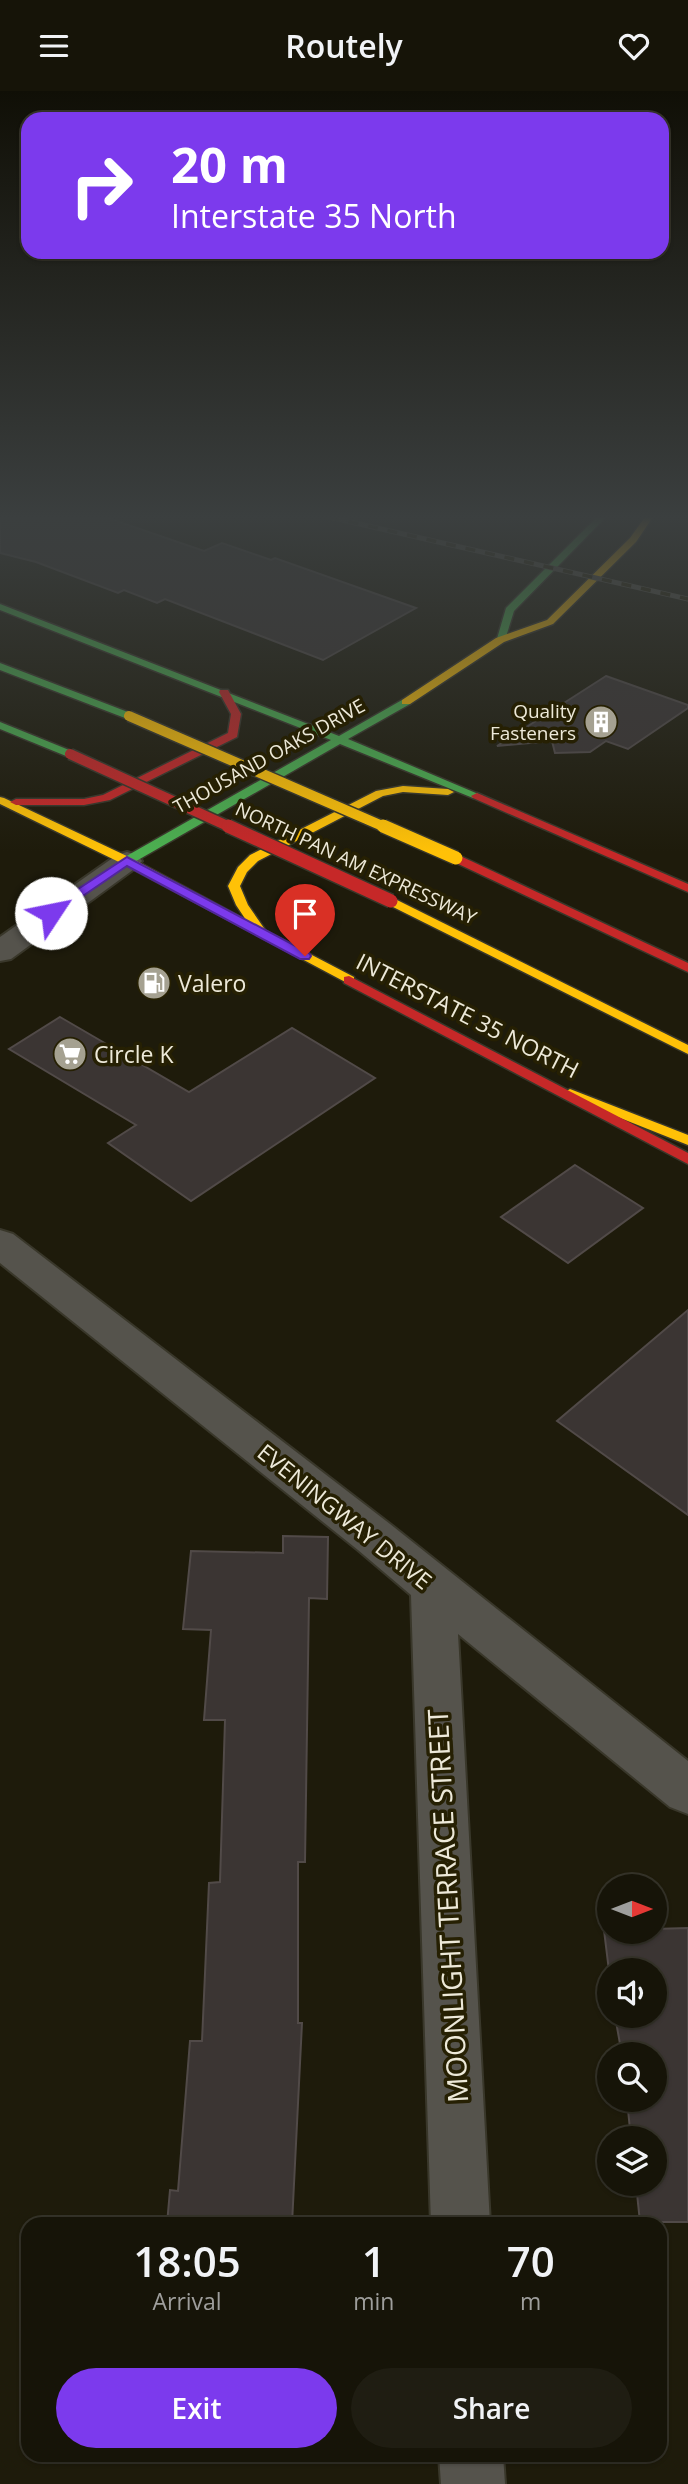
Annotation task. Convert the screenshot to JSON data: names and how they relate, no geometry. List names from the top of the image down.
{
  "streets": {
    "main road": ["THOUSAND OAKS DRIVE", "NORTH PAN AM EXPRESSWAY", "INTERSTATE 35 NORTH"],
    "street": ["EVENINGWAY DRIVE", "MOONLIGHT TERRACE STREET"]
  },
  "crossings": [
    ["THOUSAND OAKS DRIVE", "INTERSTATE 35 NORTH"],
    ["EVENINGWAY DRIVE", "MOONLIGHT TERRACE STREET"]
  ],
  "places": {
    "building": ["Quality Fasteners"],
    "fuel station": ["Valero"],
    "supermarket": ["Circle K"]
  },
  "north": "right",
  "page": {
    "header": "Routely",
    "turn": ["20 m", "Interstate 35 North"],
    "eta": [
      "18:05",
      "Arrival",
      "1",
      "min",
      "70",
      "m"
    ],
    "buttons": ["Exit", "Share"]
  }
}
